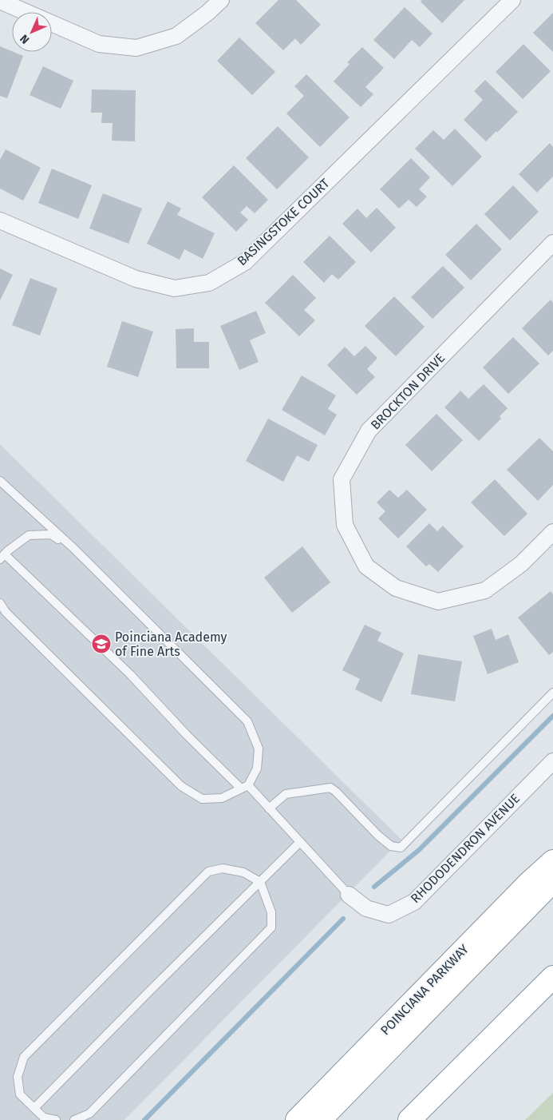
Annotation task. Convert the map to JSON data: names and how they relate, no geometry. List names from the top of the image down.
{
  "streets": {
    "highway": ["POINCIANA PARKWAY"],
    "street": ["BASINGSTOKE COURT", "BROCKTON DRIVE", "RHODODENDRON AVENUE"]
  },
  "places": {
    "school or university": ["Poinciana Academy of Fine Arts"]
  },
  "north": "bottom left"
}
